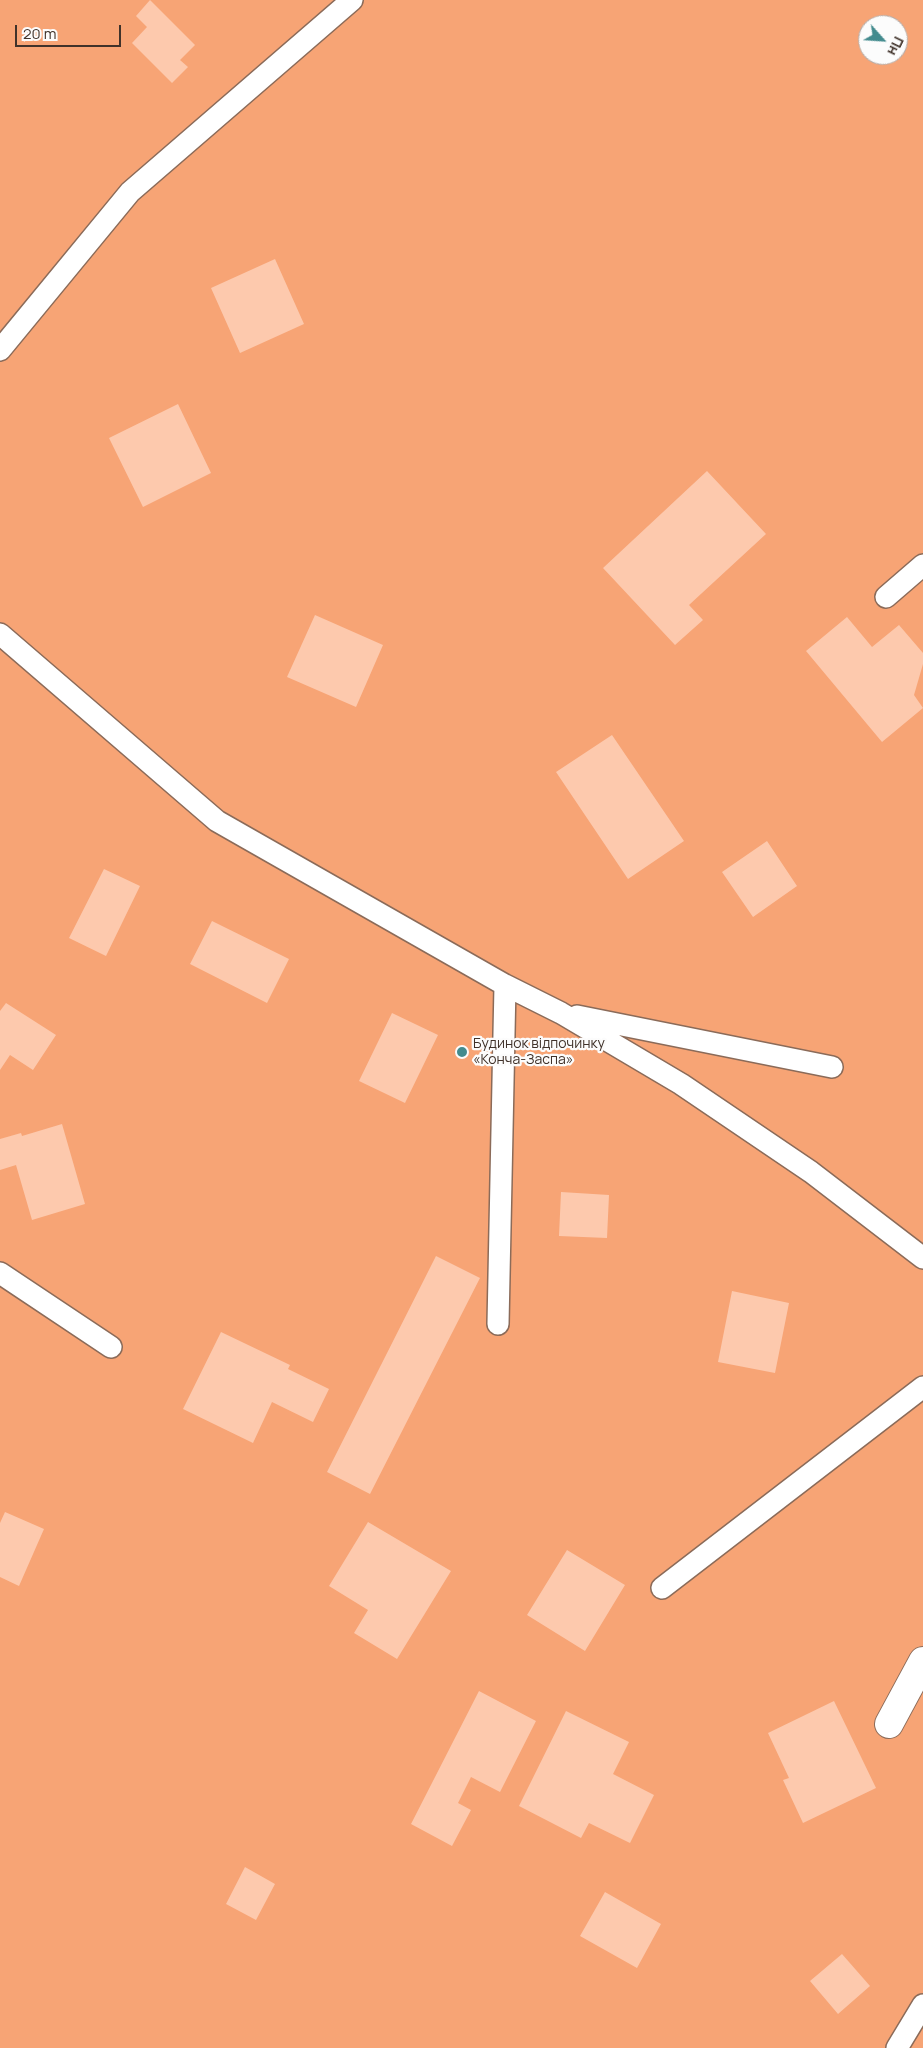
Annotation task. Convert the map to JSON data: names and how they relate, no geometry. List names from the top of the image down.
{
  "places": ["Будинок відпочинку «Конча-Заспа»"],
  "scale_bar": "20 m",
  "north": "bottom right"
}
